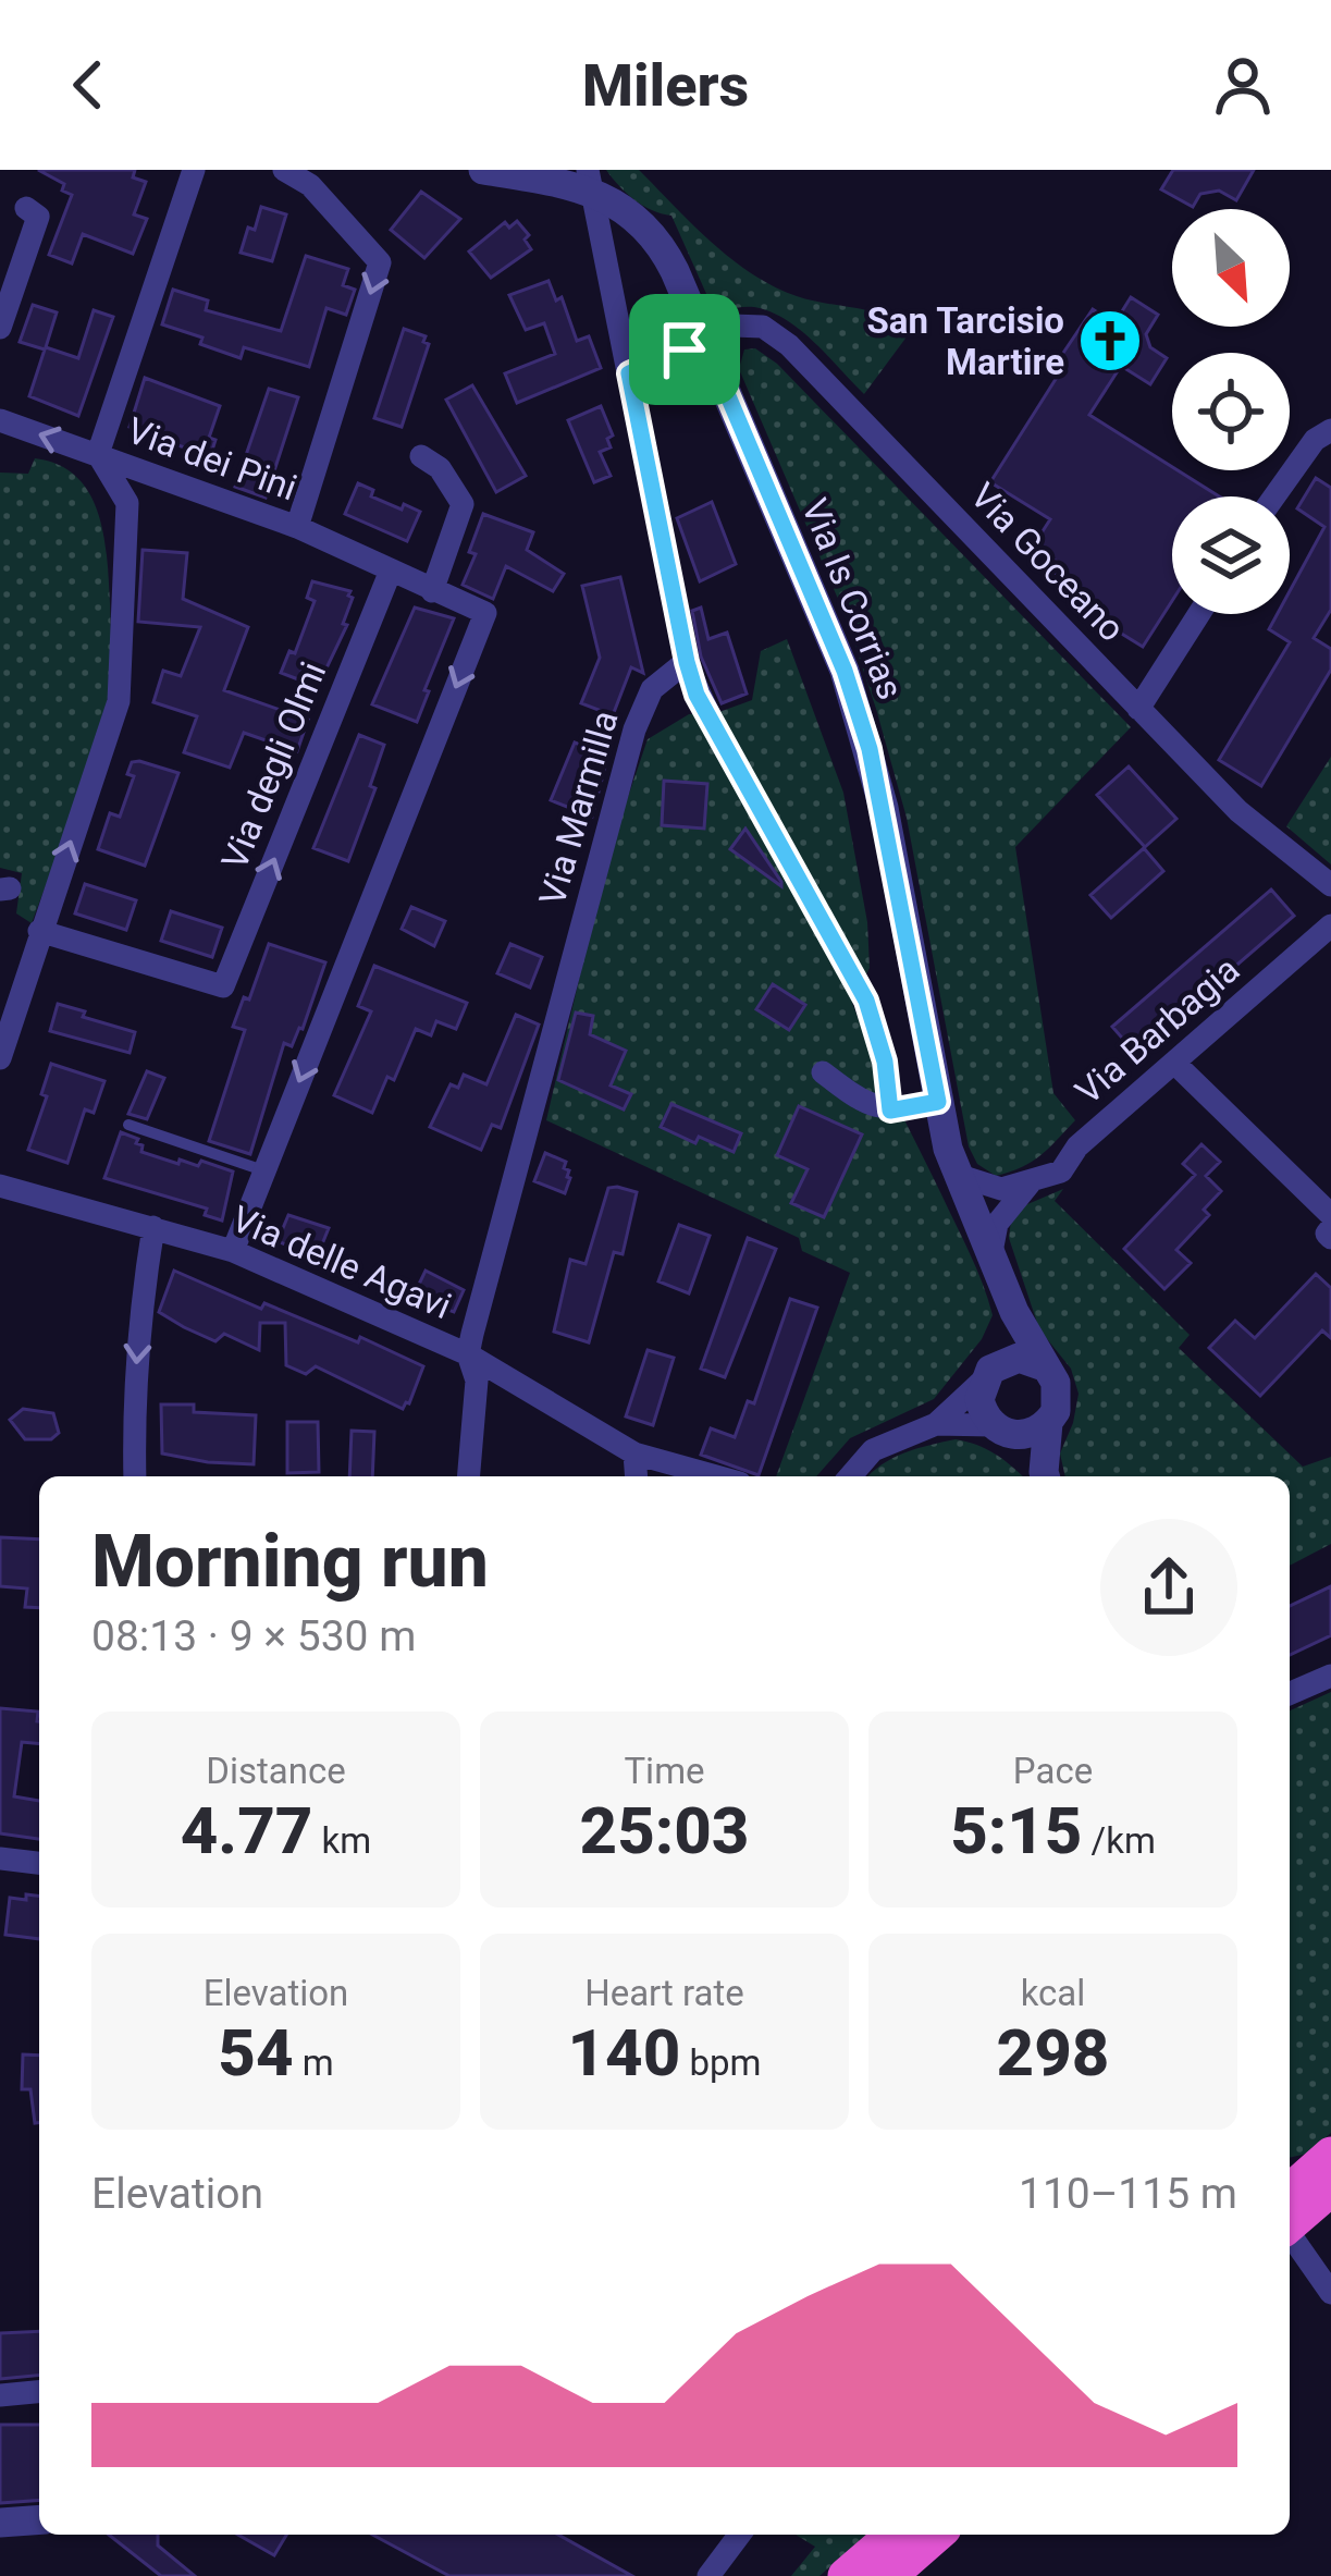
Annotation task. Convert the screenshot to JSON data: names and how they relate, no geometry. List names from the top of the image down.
{
  "streets": {
    "street": [
      "Via dei Pini",
      "Via Goceano",
      "Via Is Corrias",
      "Via degli Olmi",
      "Via Marmilla",
      "Via Barbagia",
      "Via delle Agavi"
    ]
  },
  "crossings": [
    ["Via dei Pini", "Via degli Olmi"],
    ["Via Goceano", "Via Is Corrias"],
    ["Via Is Corrias", "Via Barbagia"],
    ["Via Marmilla", "Via delle Agavi"]
  ],
  "places": {
    "church": ["San Tarcisio Martire"]
  },
  "north": "bottom right",
  "page": {
    "header": "Milers",
    "heading": ["Morning run", "08:13 · 9 × 530 m"],
    "stats": [
      ["Distance", "4.77 km"],
      ["Time", "25:03"],
      ["Pace", "5:15 /km"],
      ["Elevation", "54 m"],
      ["Heart rate", "140 bpm"],
      ["kcal", "298"]
    ],
    "chart": ["Elevation", "110–115 m"]
  }
}
